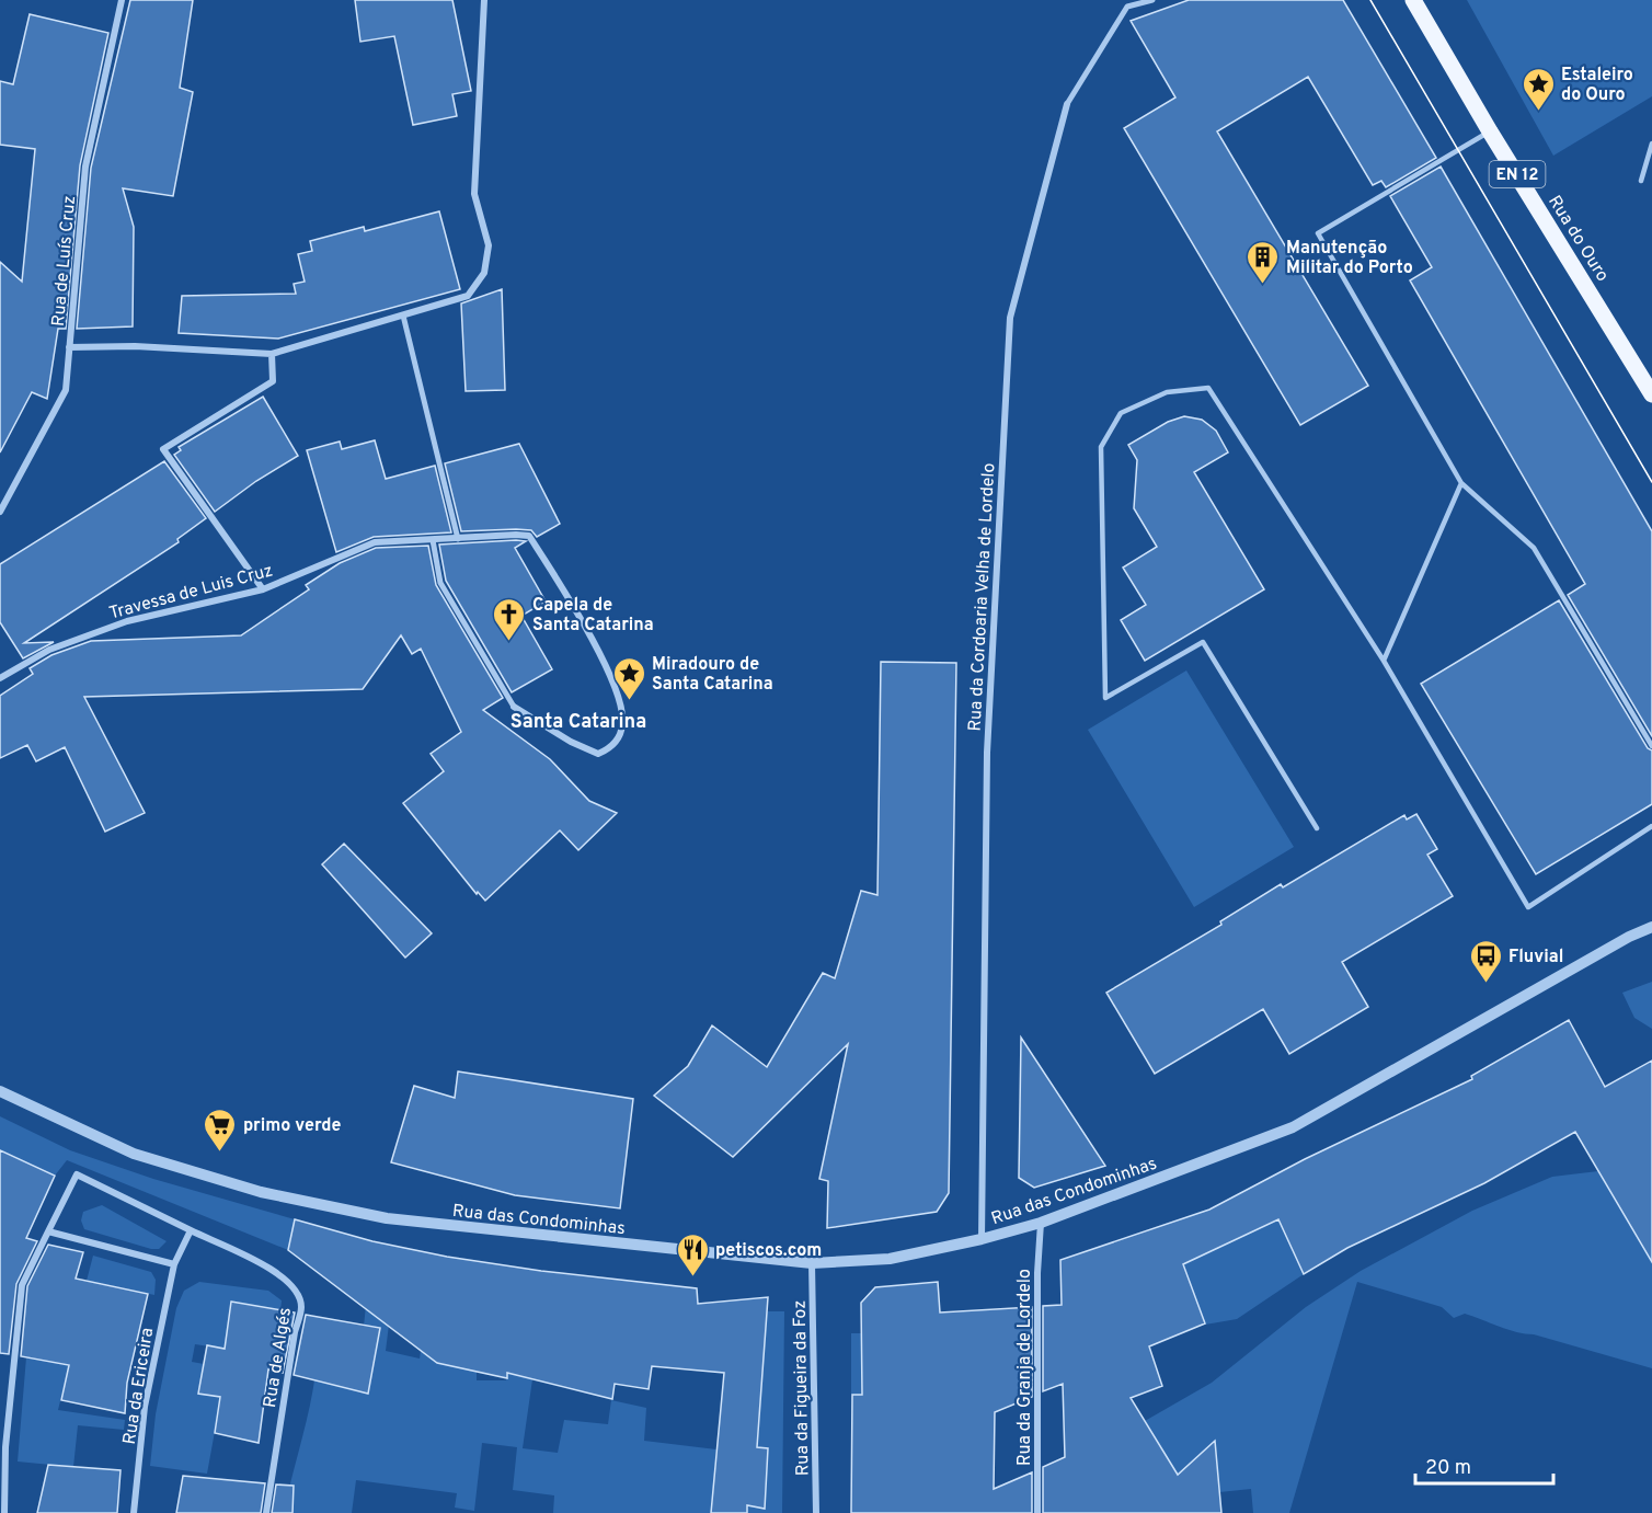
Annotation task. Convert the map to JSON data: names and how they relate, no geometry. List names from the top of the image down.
{
  "streets": {
    "main road": ["EN 12", "Rua do Ouro"],
    "street": [
      "Rua de Luís Cruz",
      "Travessa de Luis Cruz",
      "Rua da Cordoaria Velha de Lordelo",
      "Rua das Condominhas",
      "Rua de Algés",
      "Rua da Granja de Lordelo",
      "Rua da Ericeira",
      "Rua da Figueira da Foz"
    ]
  },
  "crossings": [
    ["Rua da Cordoaria Velha de Lordelo", "Rua das Condominhas"],
    ["Rua das Condominhas", "Rua da Granja de Lordelo"],
    ["Rua das Condominhas", "Rua da Figueira da Foz"],
    ["Rua de Algés", "Rua da Ericeira"]
  ],
  "districts": ["Santa Catarina"],
  "places": {
    "place": ["Estaleiro do Ouro", "Miradouro de Santa Catarina"],
    "building": ["Manutenção Militar do Porto"],
    "church": ["Capela de Santa Catarina"],
    "bus stop": ["Fluvial"],
    "supermarket": ["primo verde"],
    "restaurant": ["petiscos.com"]
  },
  "scale_bar": "20 m"
}
